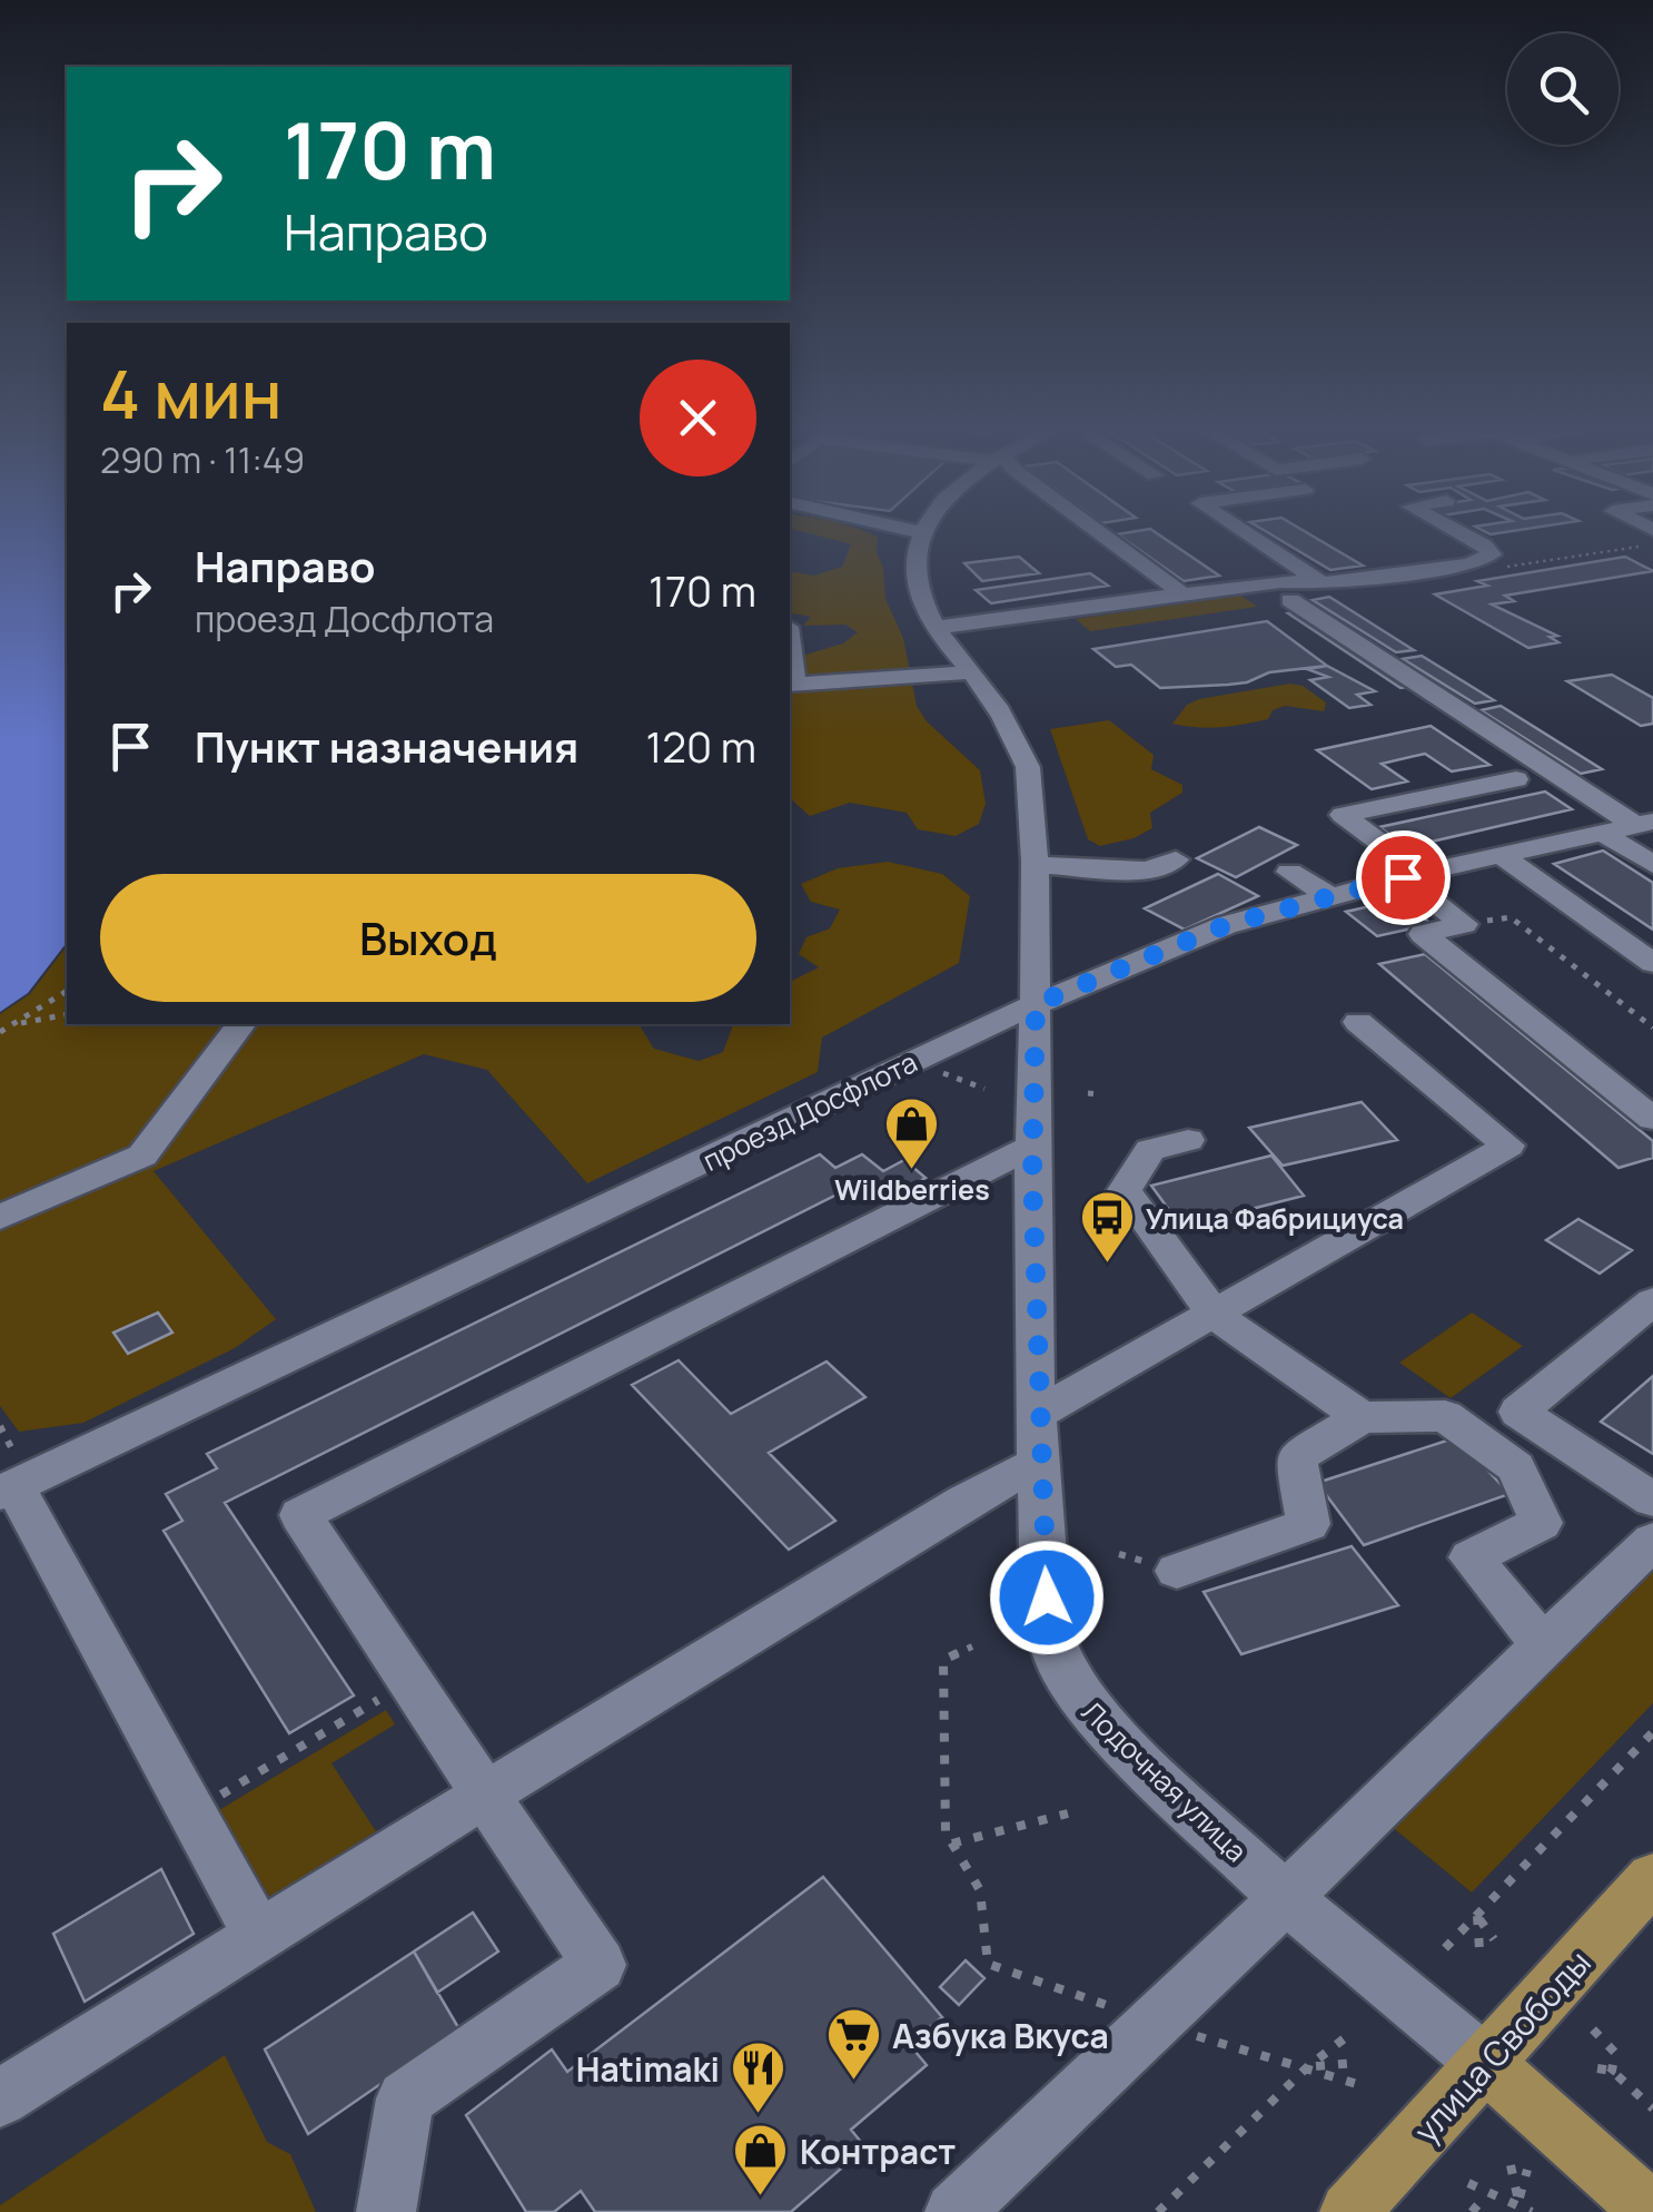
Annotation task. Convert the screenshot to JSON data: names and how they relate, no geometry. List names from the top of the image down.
{
  "streets": {
    "main road": ["улица Свободы"],
    "street": ["проезд Досфлота", "Лодочная улица"]
  },
  "crossings": [
    ["проезд Досфлота", "Лодочная улица"],
    ["Лодочная улица", "улица Свободы"]
  ],
  "places": {
    "shop": ["Wildberries", "Контраст"],
    "bus stop": ["Улица Фабрициуса"],
    "supermarket": ["Азбука Вкуса"],
    "restaurant": ["Hatimaki"]
  },
  "page": {
    "turn": ["170 m", "Направо"],
    "heading": ["4 мин", "290 m · 11:49"],
    "list": [
      {
        "name": "Направо",
        "note": "проезд Досфлота",
        "value": "170 m"
      },
      {
        "name": "Пункт назначения",
        "value": "120 m"
      }
    ],
    "buttons": "Выход"
  }
}
